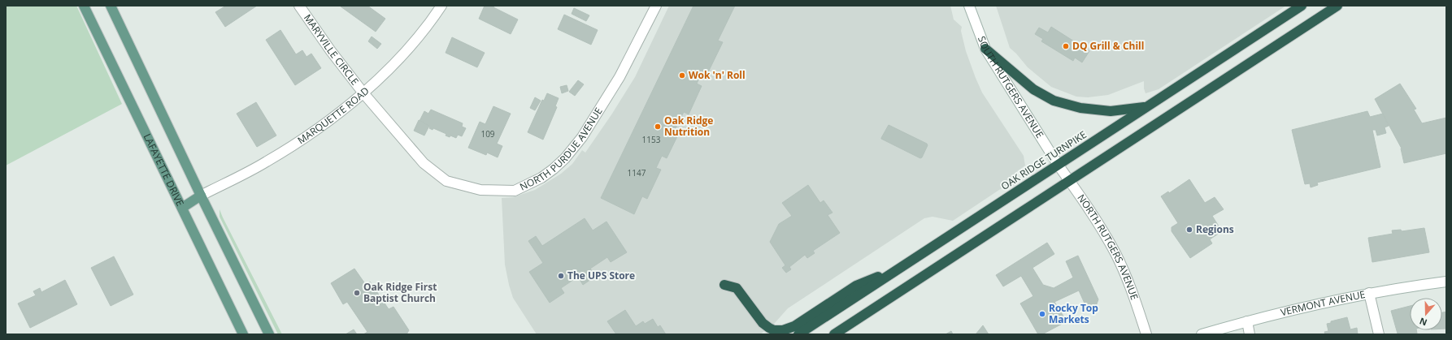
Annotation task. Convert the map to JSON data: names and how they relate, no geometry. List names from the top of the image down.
{
  "streets": {
    "highway": ["OAK RIDGE TURNPIKE"],
    "main road": ["LAFAYETTE DRIVE"],
    "street": [
      "MARYVILLE CIRCLE",
      "SOUTH RUTGERS AVENUE",
      "MARQUETTE ROAD",
      "NORTH PURDUE AVENUE",
      "NORTH RUTGERS AVENUE",
      "VERMONT AVENUE"
    ]
  },
  "crossings": [
    ["MARYVILLE CIRCLE", "MARQUETTE ROAD"],
    ["MARYVILLE CIRCLE", "NORTH PURDUE AVENUE"],
    ["SOUTH RUTGERS AVENUE", "OAK RIDGE TURNPIKE"],
    ["SOUTH RUTGERS AVENUE", "NORTH RUTGERS AVENUE"],
    ["MARQUETTE ROAD", "NORTH PURDUE AVENUE"],
    ["OAK RIDGE TURNPIKE", "NORTH RUTGERS AVENUE"]
  ],
  "places": [
    "DQ Grill & Chill",
    "Wok 'n' Roll",
    "Oak Ridge Nutrition",
    "Regions",
    "The UPS Store",
    "Oak Ridge First Baptist Church",
    "Rocky Top Markets"
  ],
  "house_numbers": ["109", "1153", "1147"],
  "north": "bottom"
}
